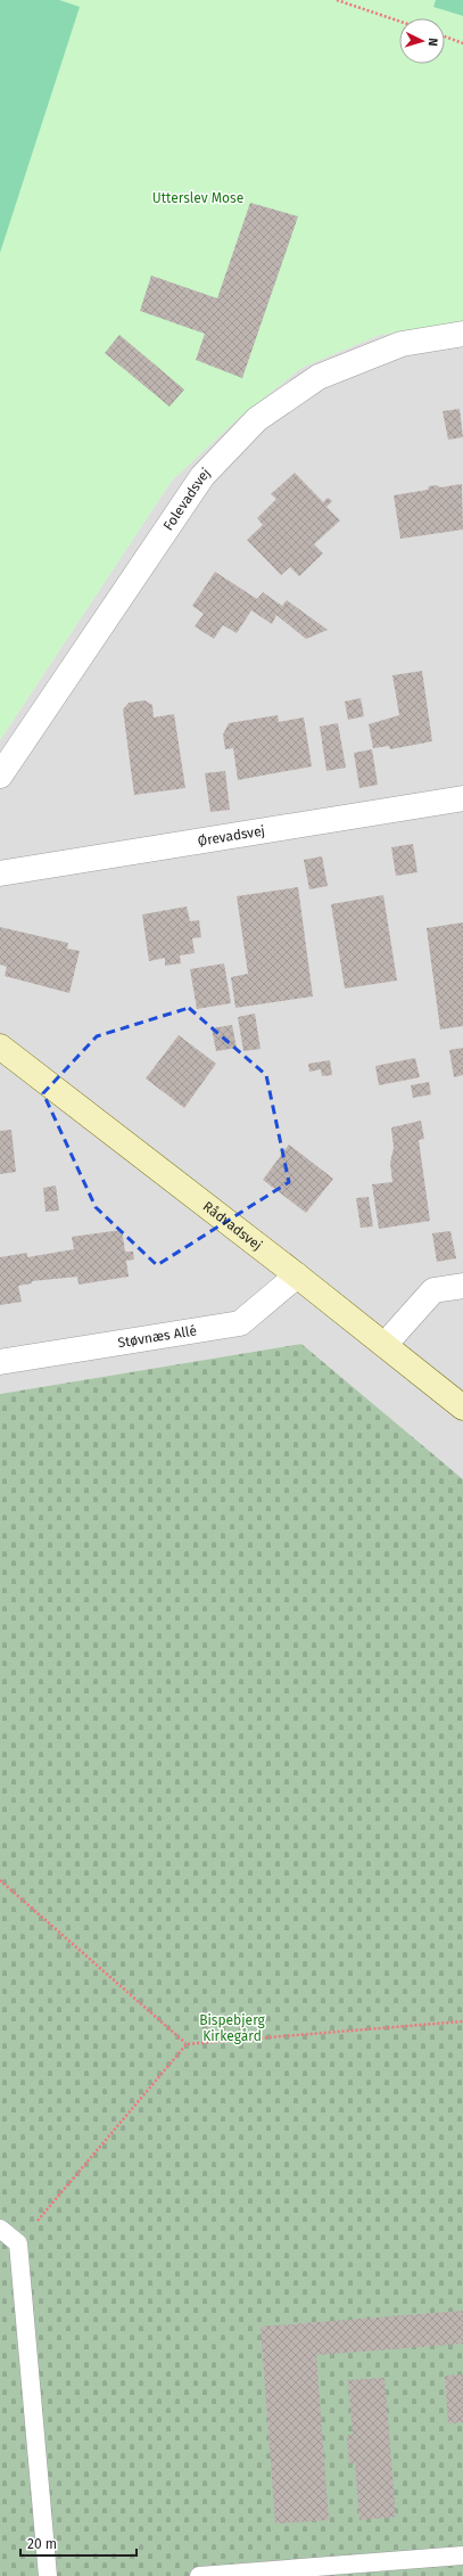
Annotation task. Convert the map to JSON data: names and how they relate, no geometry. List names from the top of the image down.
{
  "streets": {
    "street": [
      "Folevadsvej",
      "Ørevadsvej",
      "Rådvadsvej",
      "Støvnæs Allé"
    ]
  },
  "crossings": [
    ["Rådvadsvej", "Støvnæs Allé"]
  ],
  "parks": ["Utterslev Mose", "Bispebjerg Kirkegård"],
  "scale_bar": "20 m",
  "north": "right"
}
